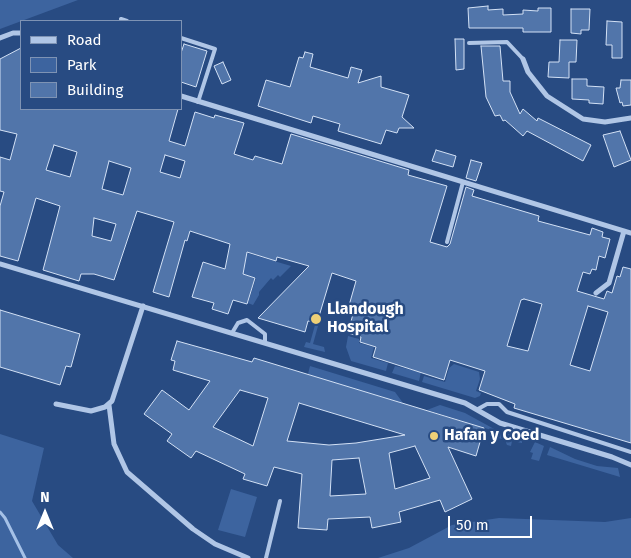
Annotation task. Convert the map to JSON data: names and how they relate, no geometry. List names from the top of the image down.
{
  "places": ["Llandough Hospital", "Hafan y Coed"],
  "legend": ["Road", "Park", "Building"],
  "scale_bar": "50 m",
  "north": "top"
}
